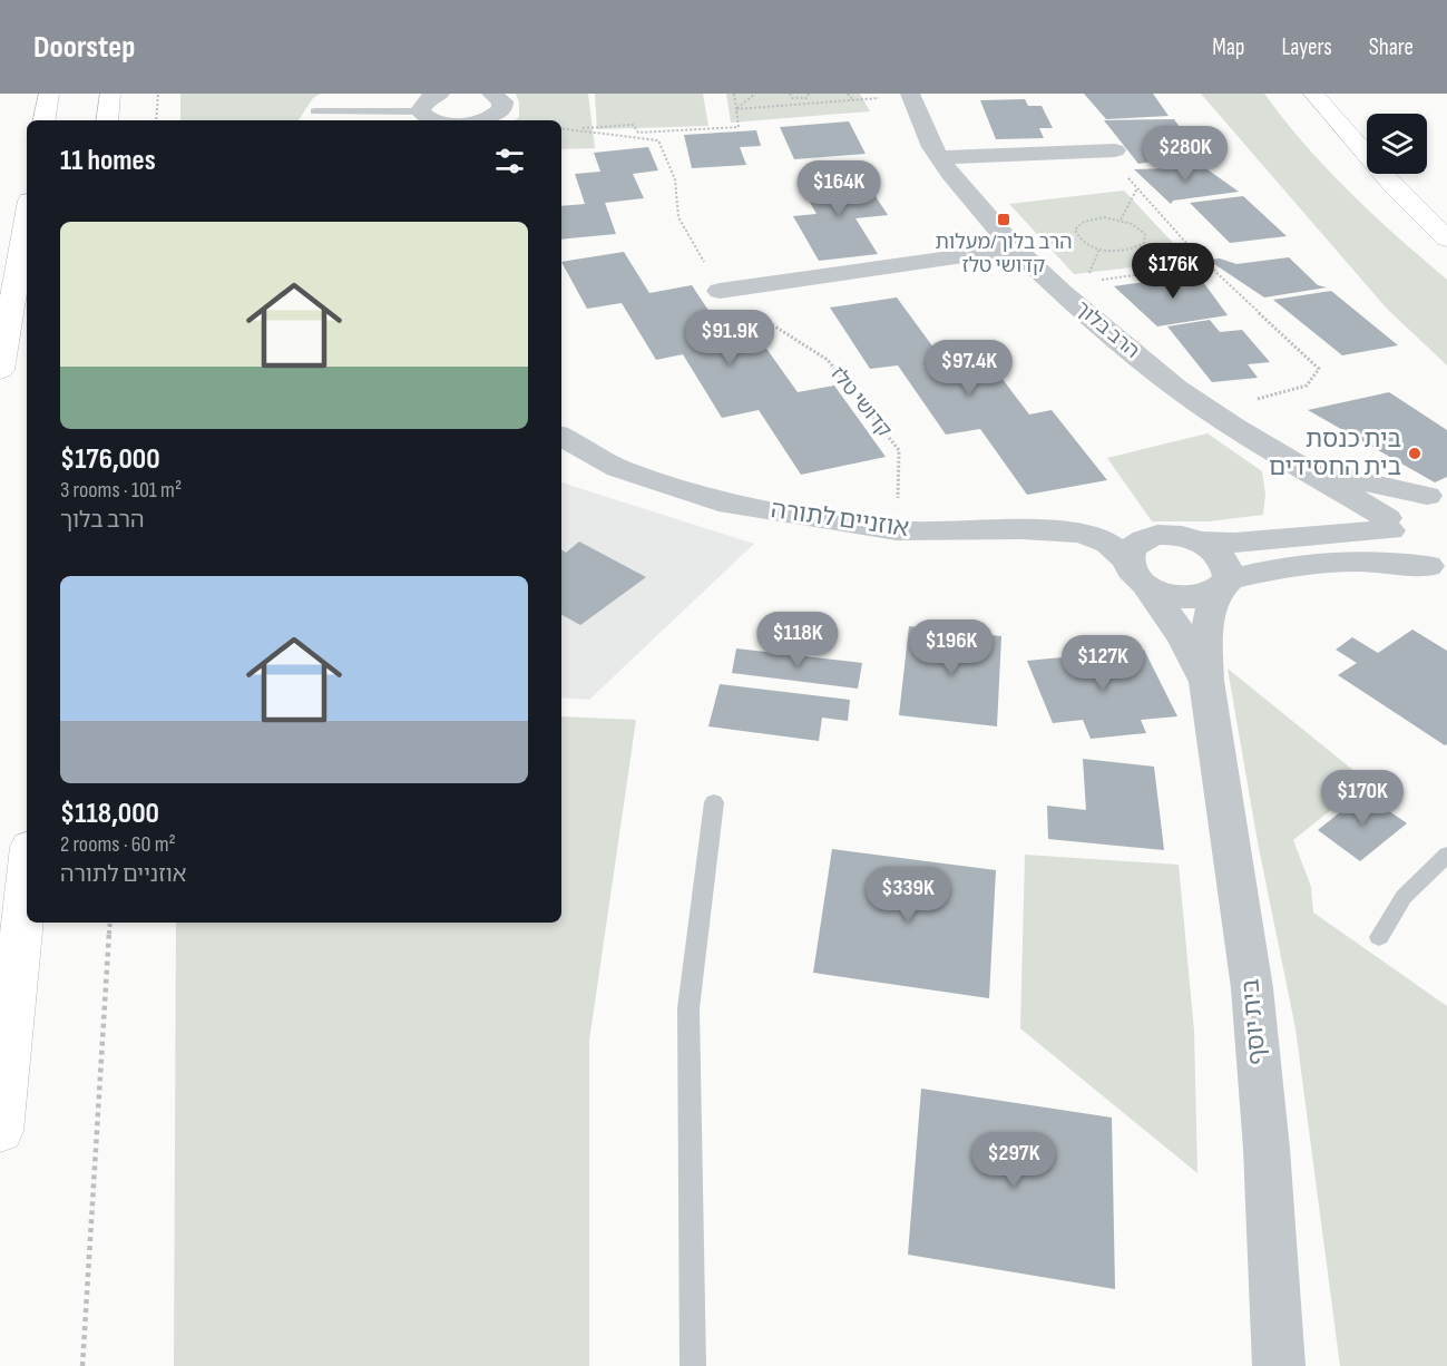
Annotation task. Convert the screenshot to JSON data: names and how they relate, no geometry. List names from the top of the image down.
{
  "streets": {
    "street": ["הרב בלוך", "אוזניים לתורה", "בית יוסף"],
    "path": ["קדושי טלז"]
  },
  "crossings": [
    ["קדושי טלז", "אוזניים לתורה"]
  ],
  "places": {
    "transit": ["הרב בלוך/מעלות קדושי טלז"],
    "other": ["בית כנסת בית החסידים"]
  },
  "page": {
    "header": "Doorstep",
    "nav": ["Map", "Layers", "Share"],
    "heading": "11 homes",
    "price": [
      "$280K",
      "$164K",
      "$176K",
      "$91.9K",
      "$97.4K",
      "$118K",
      "$196K",
      "$127K",
      "$170K",
      "$339K",
      "$297K"
    ],
    "list": [
      {
        "name": "$176,000",
        "note": "3 rooms · 101 m² · הרב בלוך"
      },
      {
        "name": "$118,000",
        "note": "2 rooms · 60 m² · אוזניים לתורה"
      }
    ]
  }
}
